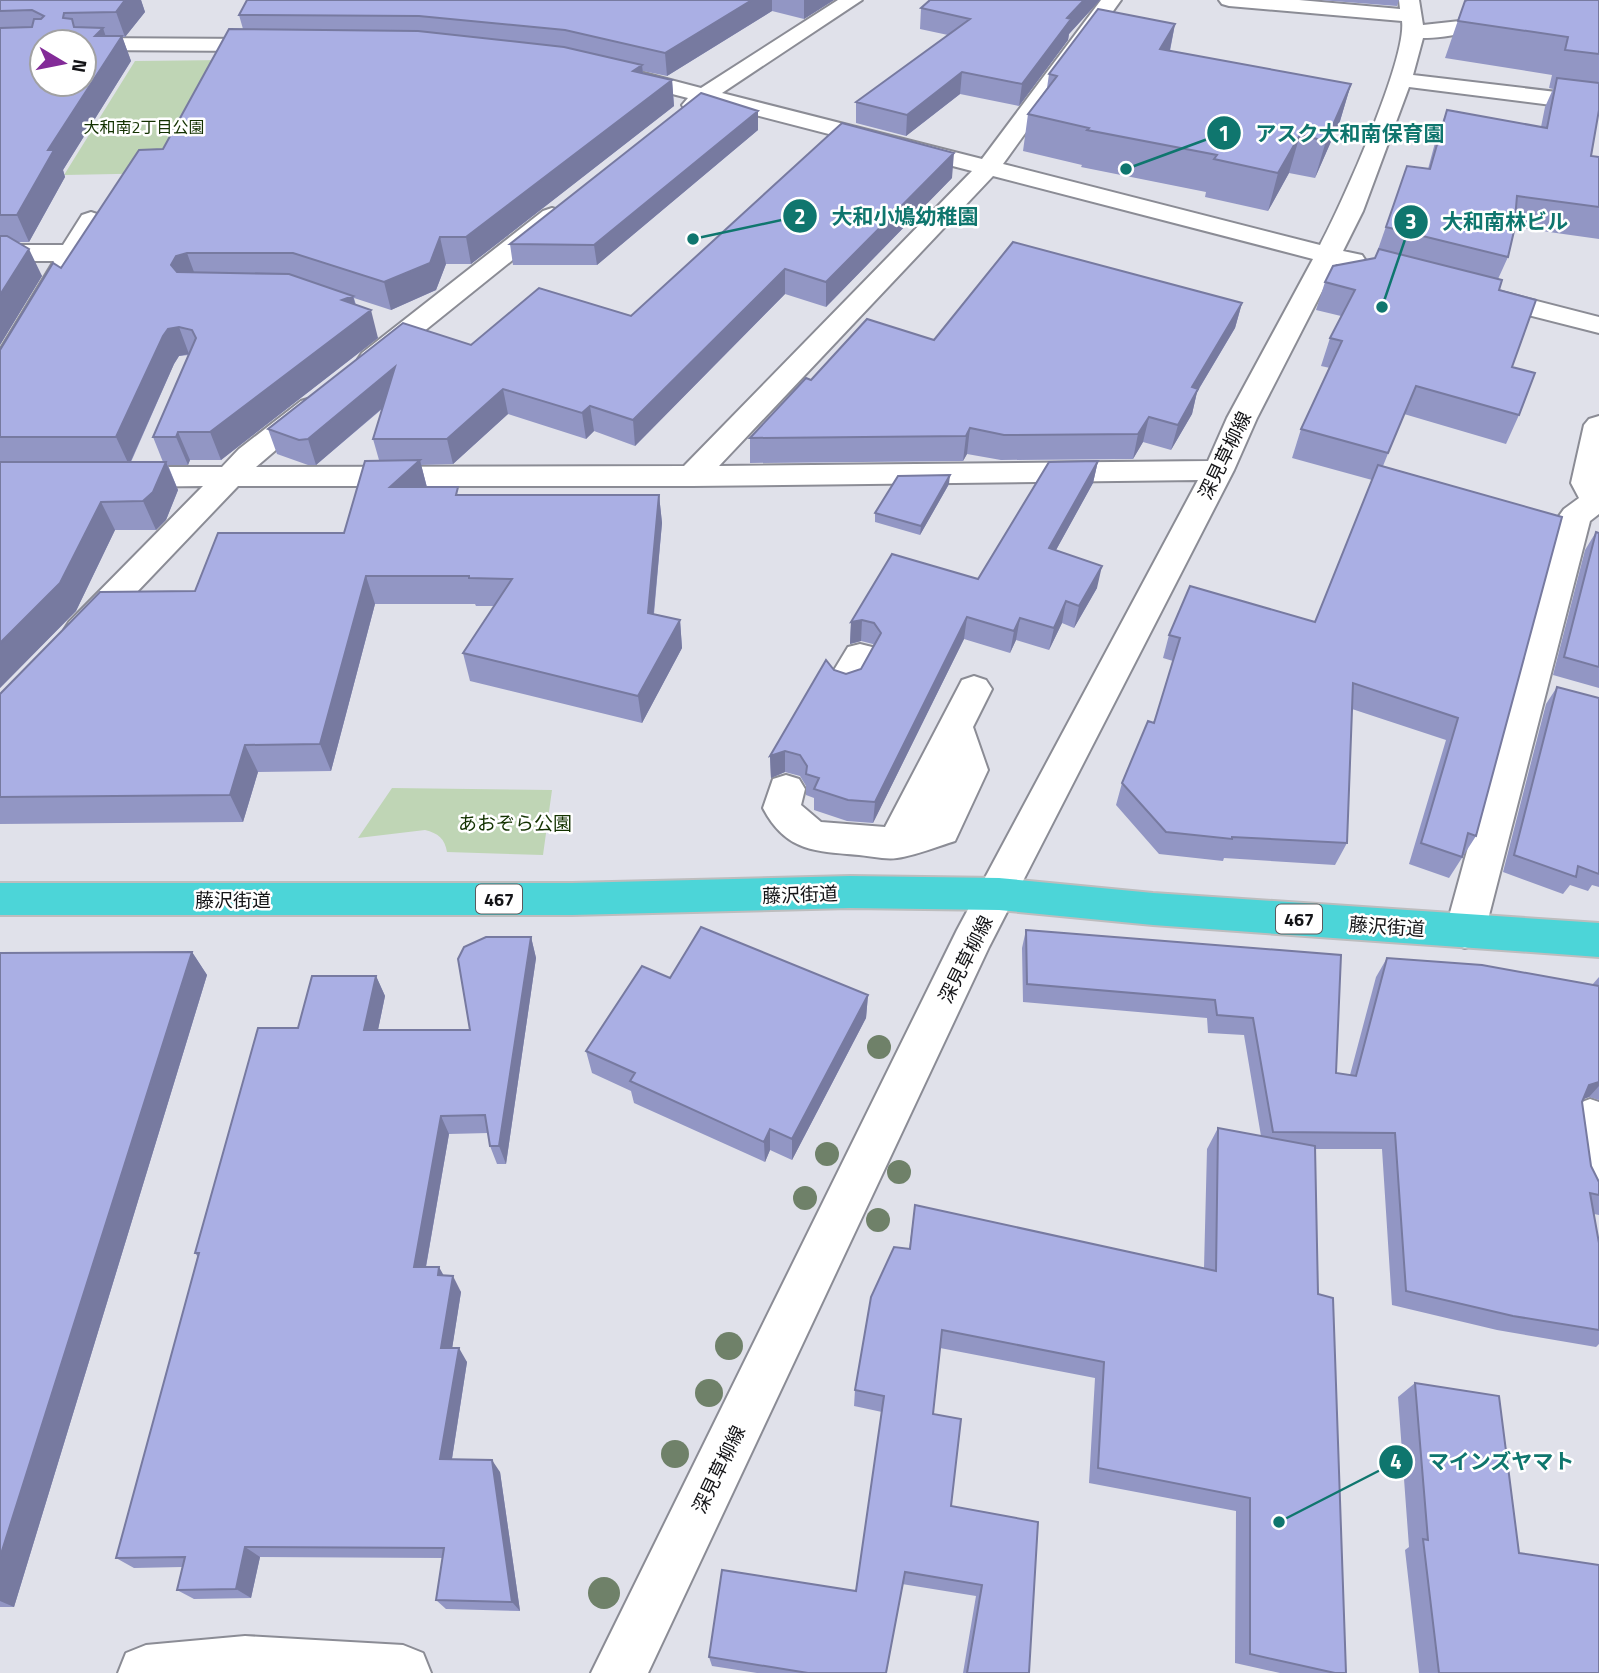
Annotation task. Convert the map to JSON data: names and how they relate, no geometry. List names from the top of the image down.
{
  "streets": {
    "highway": ["藤沢街道", "467"],
    "street": ["深見草柳線"]
  },
  "crossings": [
    ["深見草柳線", "藤沢街道"]
  ],
  "parks": ["大和南2丁目公園", "あおぞら公園"],
  "places": [
    "アスク大和南保育園",
    "大和小鳩幼稚園",
    "大和南林ビル",
    "マインズヤマト"
  ],
  "north": "right"
}
